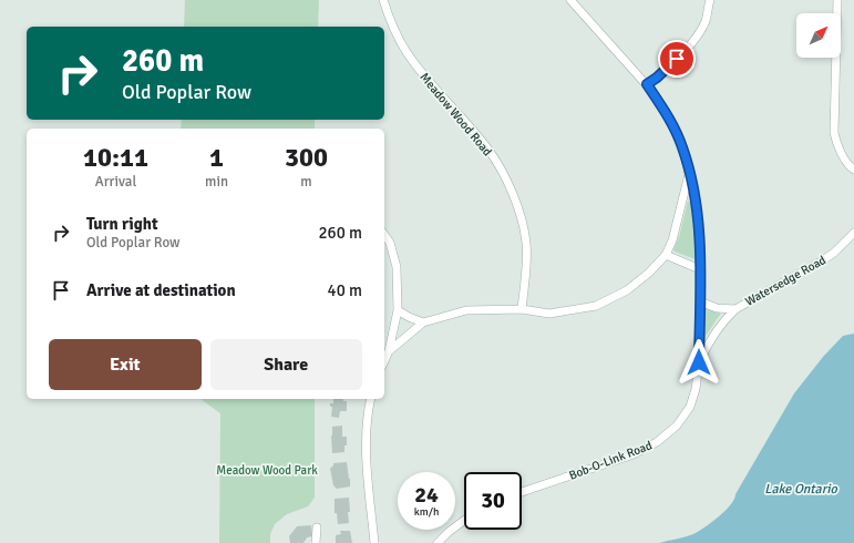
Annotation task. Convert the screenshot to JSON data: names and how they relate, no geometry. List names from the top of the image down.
{
  "streets": {
    "street": ["Meadow Wood Road", "Watersedge Road", "Bob-O-Link Road"]
  },
  "crossings": [
    ["Watersedge Road", "Bob-O-Link Road"]
  ],
  "water": ["Lake Ontario"],
  "parks": ["Meadow Wood Park"],
  "north": "top right",
  "page": {
    "turn": ["260 m", "Old Poplar Row"],
    "eta": [
      "10:11",
      "Arrival",
      "1",
      "min",
      "300",
      "m"
    ],
    "list": [
      {
        "name": "Turn right",
        "note": "Old Poplar Row",
        "value": "260 m"
      },
      {
        "name": "Arrive at destination",
        "value": "40 m"
      }
    ],
    "buttons": ["Exit", "Share"],
    "speed": "24 km/h",
    "limit": "30"
  }
}
